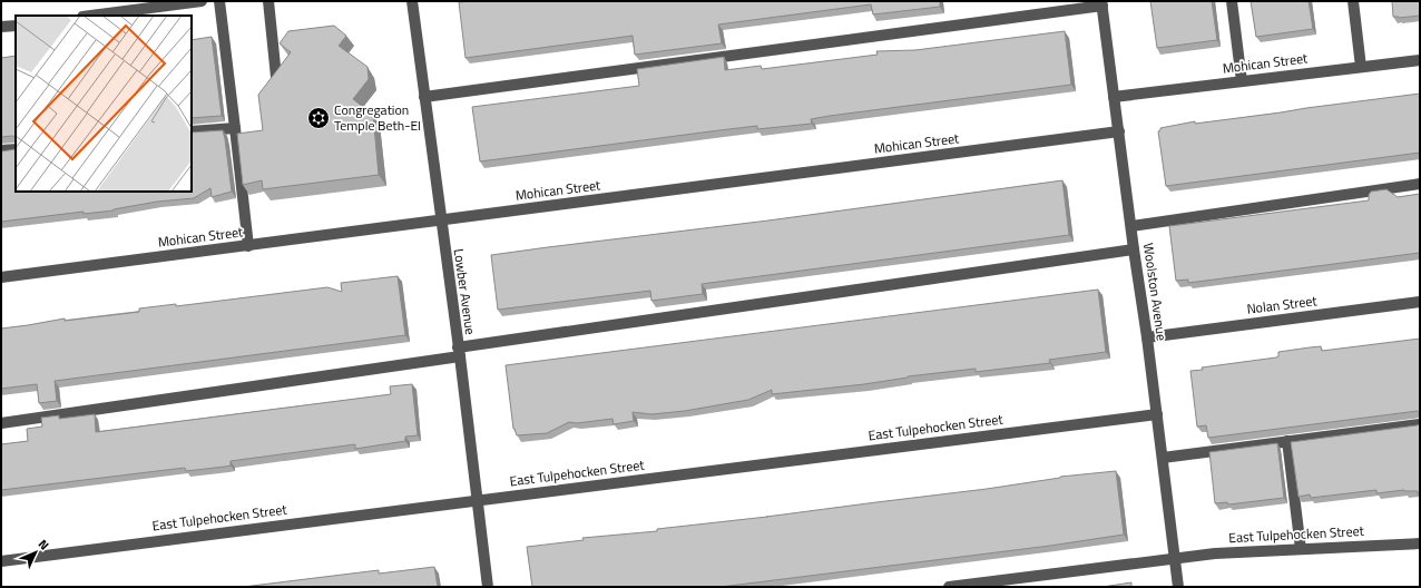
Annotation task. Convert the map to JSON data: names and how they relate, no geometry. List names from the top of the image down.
{
  "streets": {
    "street": [
      "Mohican Street",
      "Lowber Avenue",
      "Woolston Avenue",
      "Nolan Street",
      "East Tulpehocken Street"
    ]
  },
  "crossings": [
    ["Mohican Street", "Lowber Avenue"],
    ["Mohican Street", "Woolston Avenue"],
    ["Lowber Avenue", "East Tulpehocken Street"],
    ["Woolston Avenue", "Nolan Street"],
    ["Woolston Avenue", "East Tulpehocken Street"]
  ],
  "places": {
    "synagogue": ["Congregation Temple Beth-El"]
  },
  "north": "top right"
}
